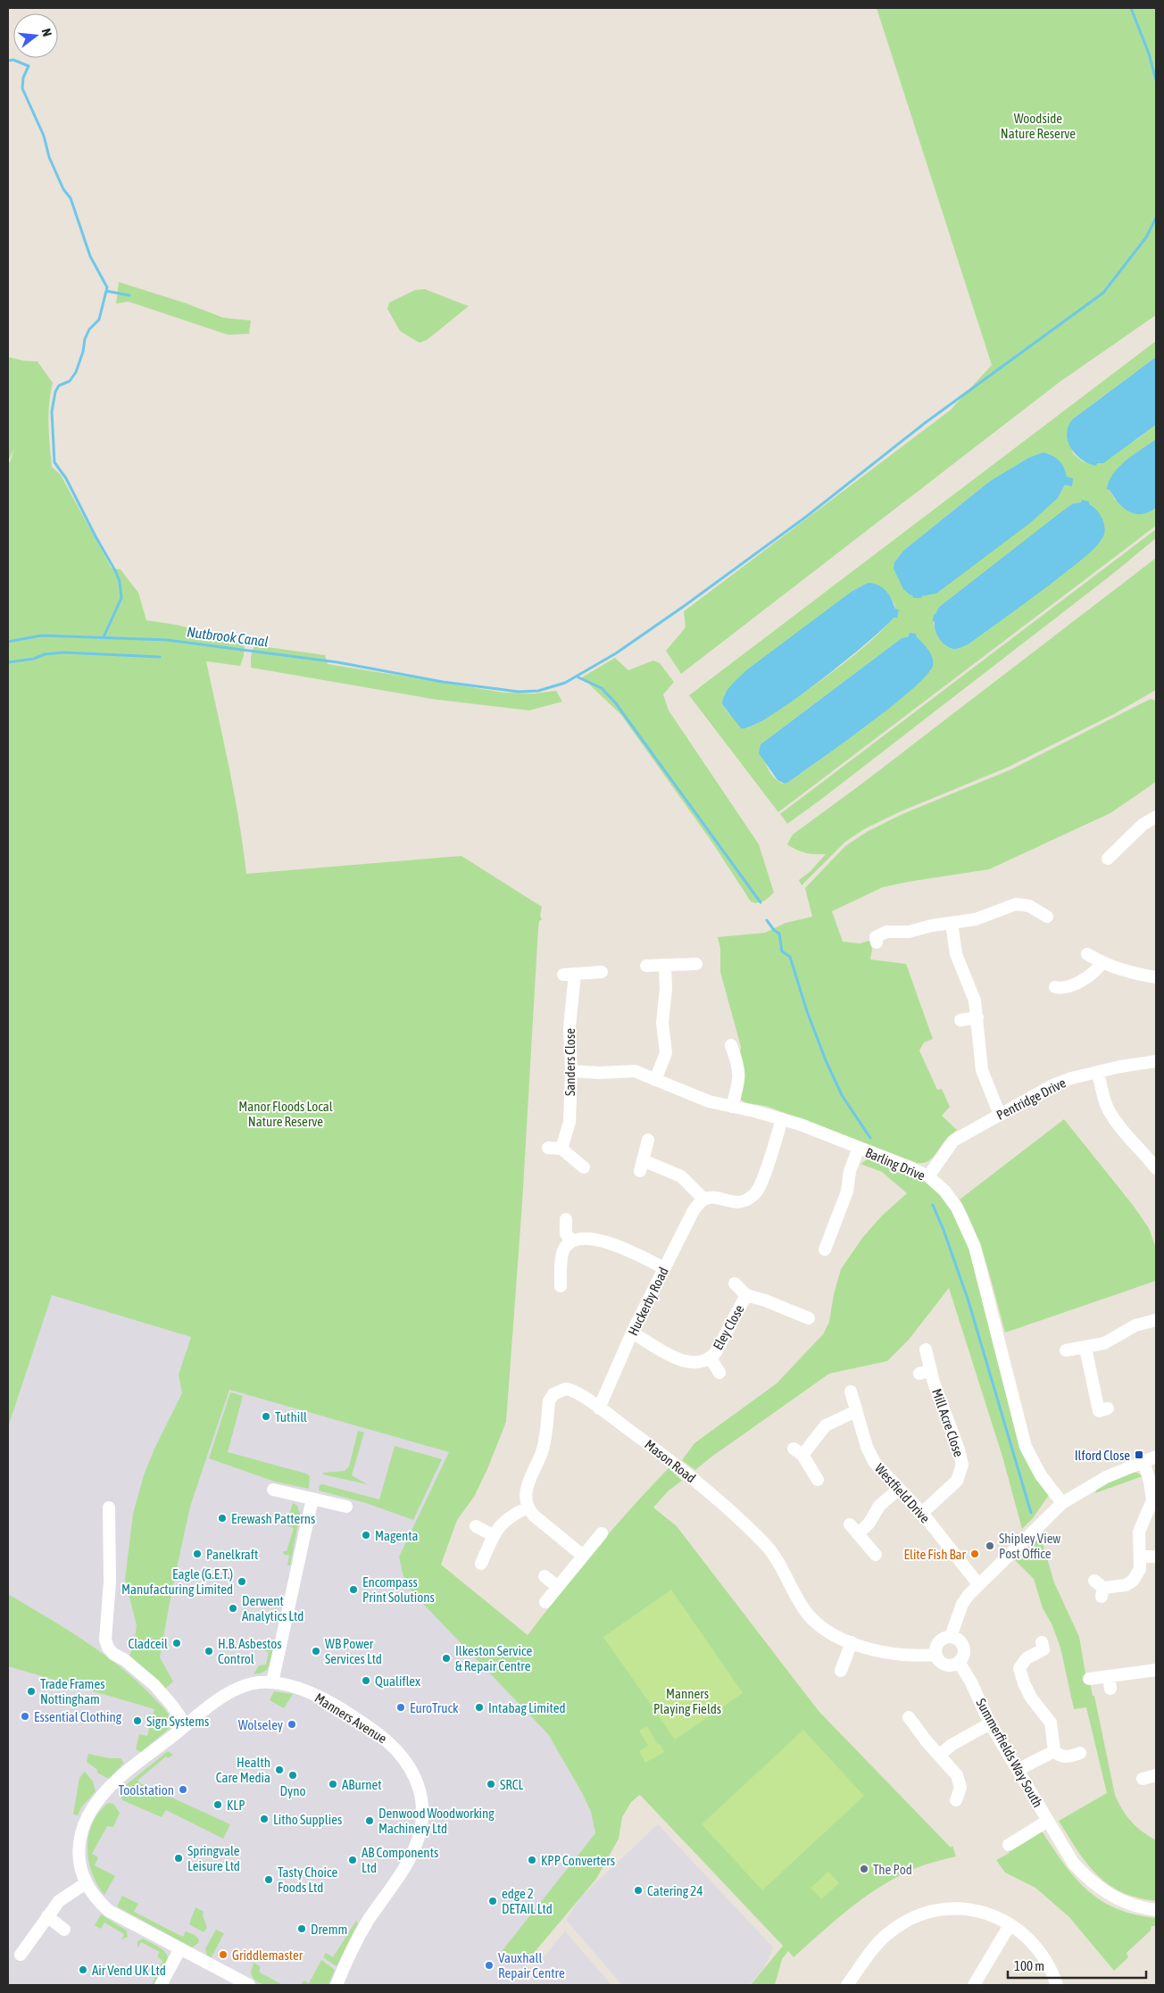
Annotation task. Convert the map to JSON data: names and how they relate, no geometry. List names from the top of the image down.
{
  "streets": {
    "street": [
      "Sanders Close",
      "Pentridge Drive",
      "Barling Drive",
      "Huckerby Road",
      "Eley Close",
      "Mill Acre Close",
      "Mason Road",
      "Westfield Drive",
      "Manners Avenue",
      "Summerfields Way South"
    ]
  },
  "crossings": [
    ["Sanders Close", "Barling Drive"],
    ["Pentridge Drive", "Barling Drive"],
    ["Huckerby Road", "Eley Close"],
    ["Huckerby Road", "Mason Road"],
    ["Mill Acre Close", "Westfield Drive"],
    ["Mason Road", "Summerfields Way South"]
  ],
  "water": ["Nutbrook Canal"],
  "parks": ["Woodside Nature Reserve", "Manor Floods Local Nature Reserve", "Manners Playing Fields"],
  "places": {
    "other": [
      "Tuthill",
      "Erewash Patterns",
      "Magenta",
      "Shipley View Post Office",
      "Panelkraft",
      "Elite Fish Bar",
      "Eagle (G.E.T.) Manufacturing Limited",
      "Encompass Print Solutions",
      "Derwent Analytics Ltd",
      "Cladceil",
      "H.B. Asbestos Control",
      "WB Power Services Ltd",
      "Ilkeston Service & Repair Centre",
      "Qualiflex",
      "Trade Frames Nottingham",
      "EuroTruck",
      "Intabag Limited",
      "Essential Clothing",
      "Sign Systems",
      "Wolseley",
      "Health Care Media",
      "Dyno",
      "ABurnet",
      "SRCL",
      "Toolstation",
      "KLP",
      "Litho Supplies",
      "Denwood Woodworking Machinery Ltd",
      "Springvale Leisure Ltd",
      "AB Components Ltd",
      "KPP Converters",
      "The Pod",
      "Tasty Choice Foods Ltd",
      "Catering 24",
      "edge 2 DETAIL Ltd",
      "Dremm",
      "Griddlemaster",
      "Vauxhall Repair Centre",
      "Air Vend UK Ltd"
    ],
    "transit": ["Ilford Close"]
  },
  "scale_bar": "100 m",
  "north": "right"
}
